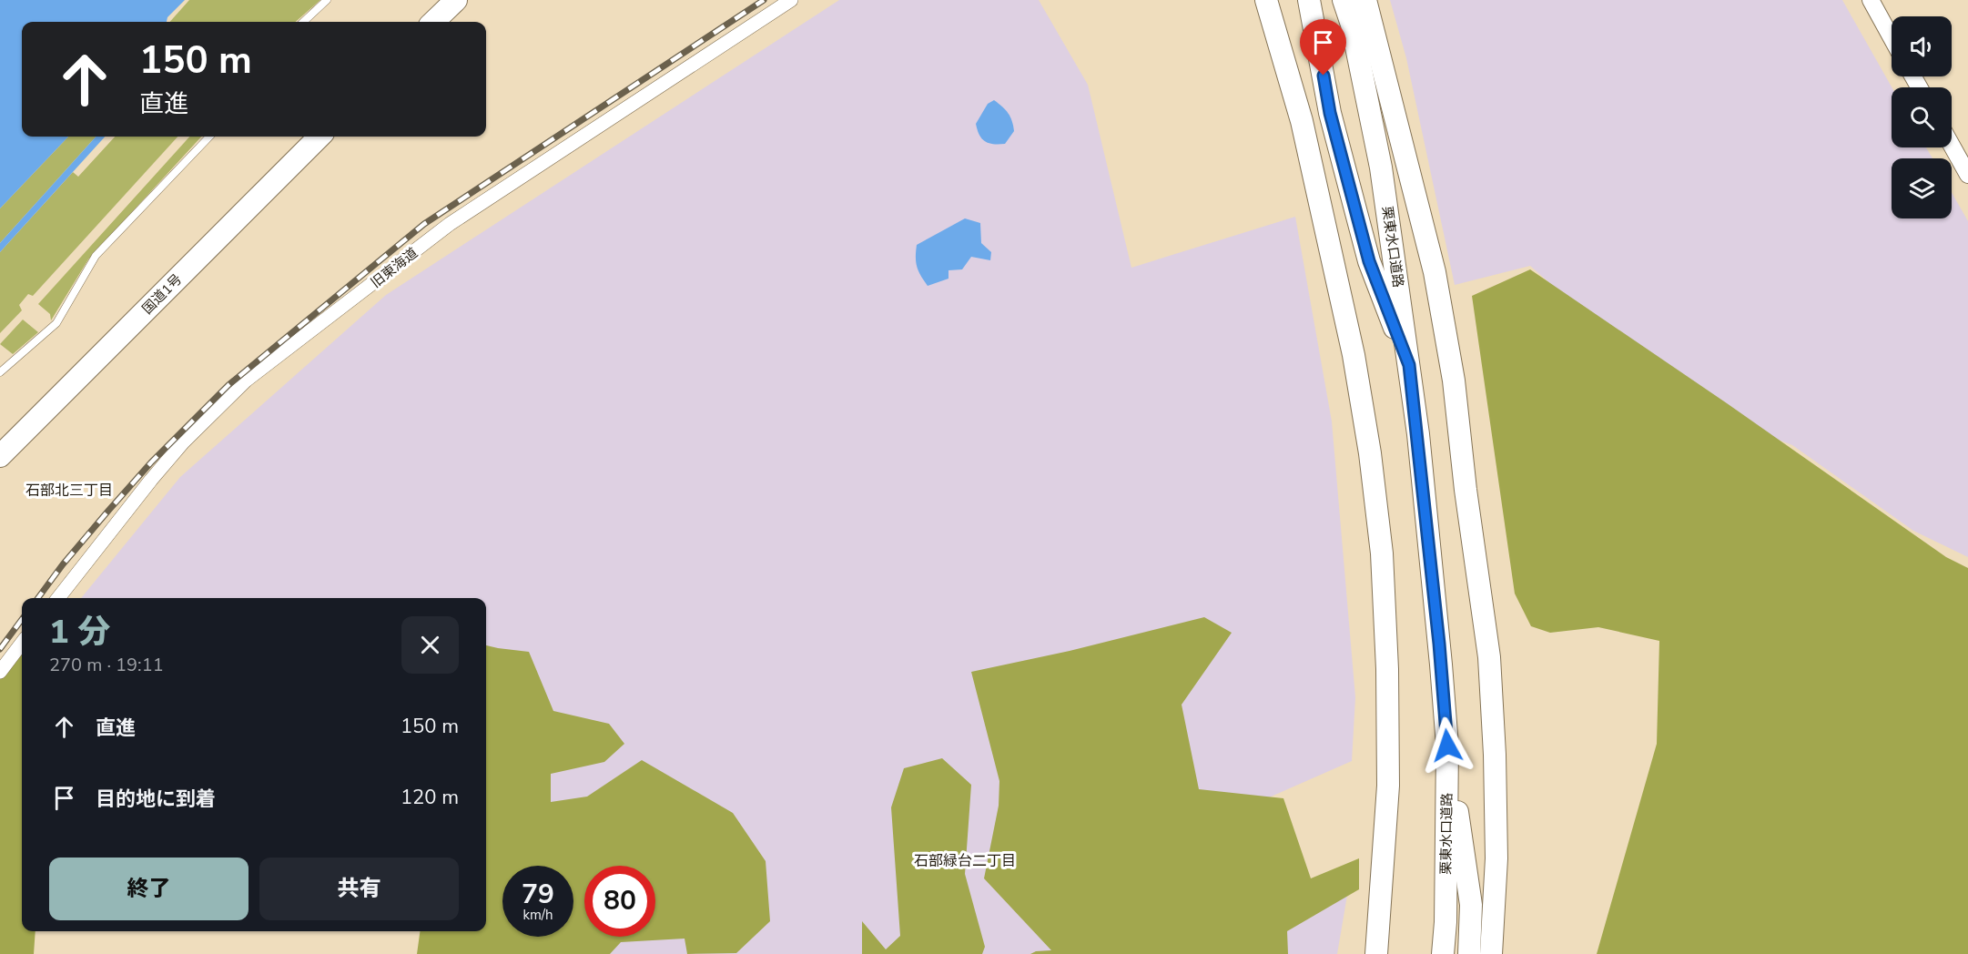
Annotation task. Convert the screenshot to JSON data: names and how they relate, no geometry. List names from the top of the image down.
{
  "streets": {
    "highway": ["栗東水口道路", "国道1号"],
    "street": ["旧東海道"]
  },
  "districts": ["石部北三丁目", "石部緑台二丁目"],
  "page": {
    "turn": ["150 m", "直進"],
    "heading": ["1 分", "270 m · 19:11"],
    "list": [
      {
        "name": "直進",
        "value": "150 m"
      },
      {
        "name": "目的地に到着",
        "value": "120 m"
      }
    ],
    "buttons": ["終了", "共有"],
    "speed": "79 km/h",
    "limit": "80"
  }
}
